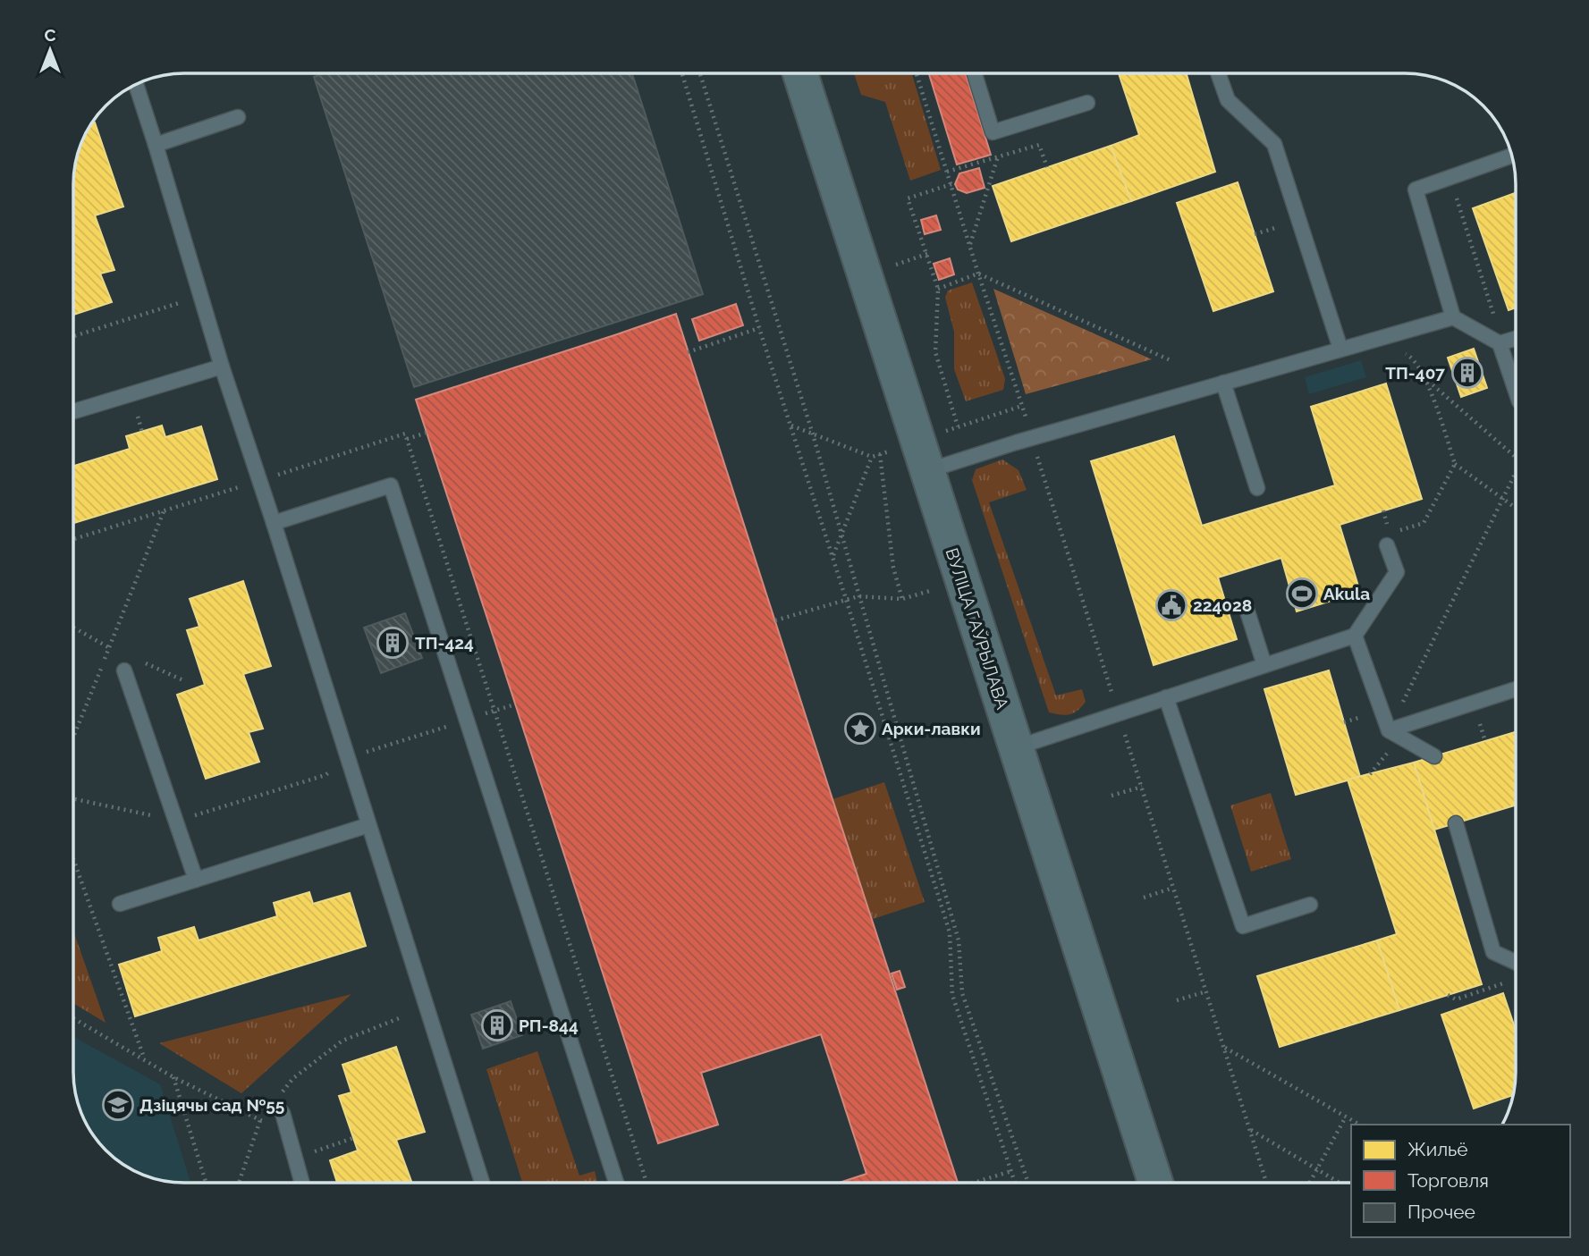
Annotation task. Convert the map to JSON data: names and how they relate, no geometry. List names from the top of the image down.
{
  "streets": {
    "main road": ["ВУЛІЦА ГАЎРЫЛАВА"]
  },
  "places": {
    "building": ["ТП-407", "ТП-424", "РП-844"],
    "sports": ["Akula"],
    "public building": ["224028"],
    "place": ["Арки-лавки"],
    "school or university": ["Дзіцячы сад №55"]
  },
  "legend": ["Жильё", "Торговля", "Прочее"],
  "north": "top"
}
